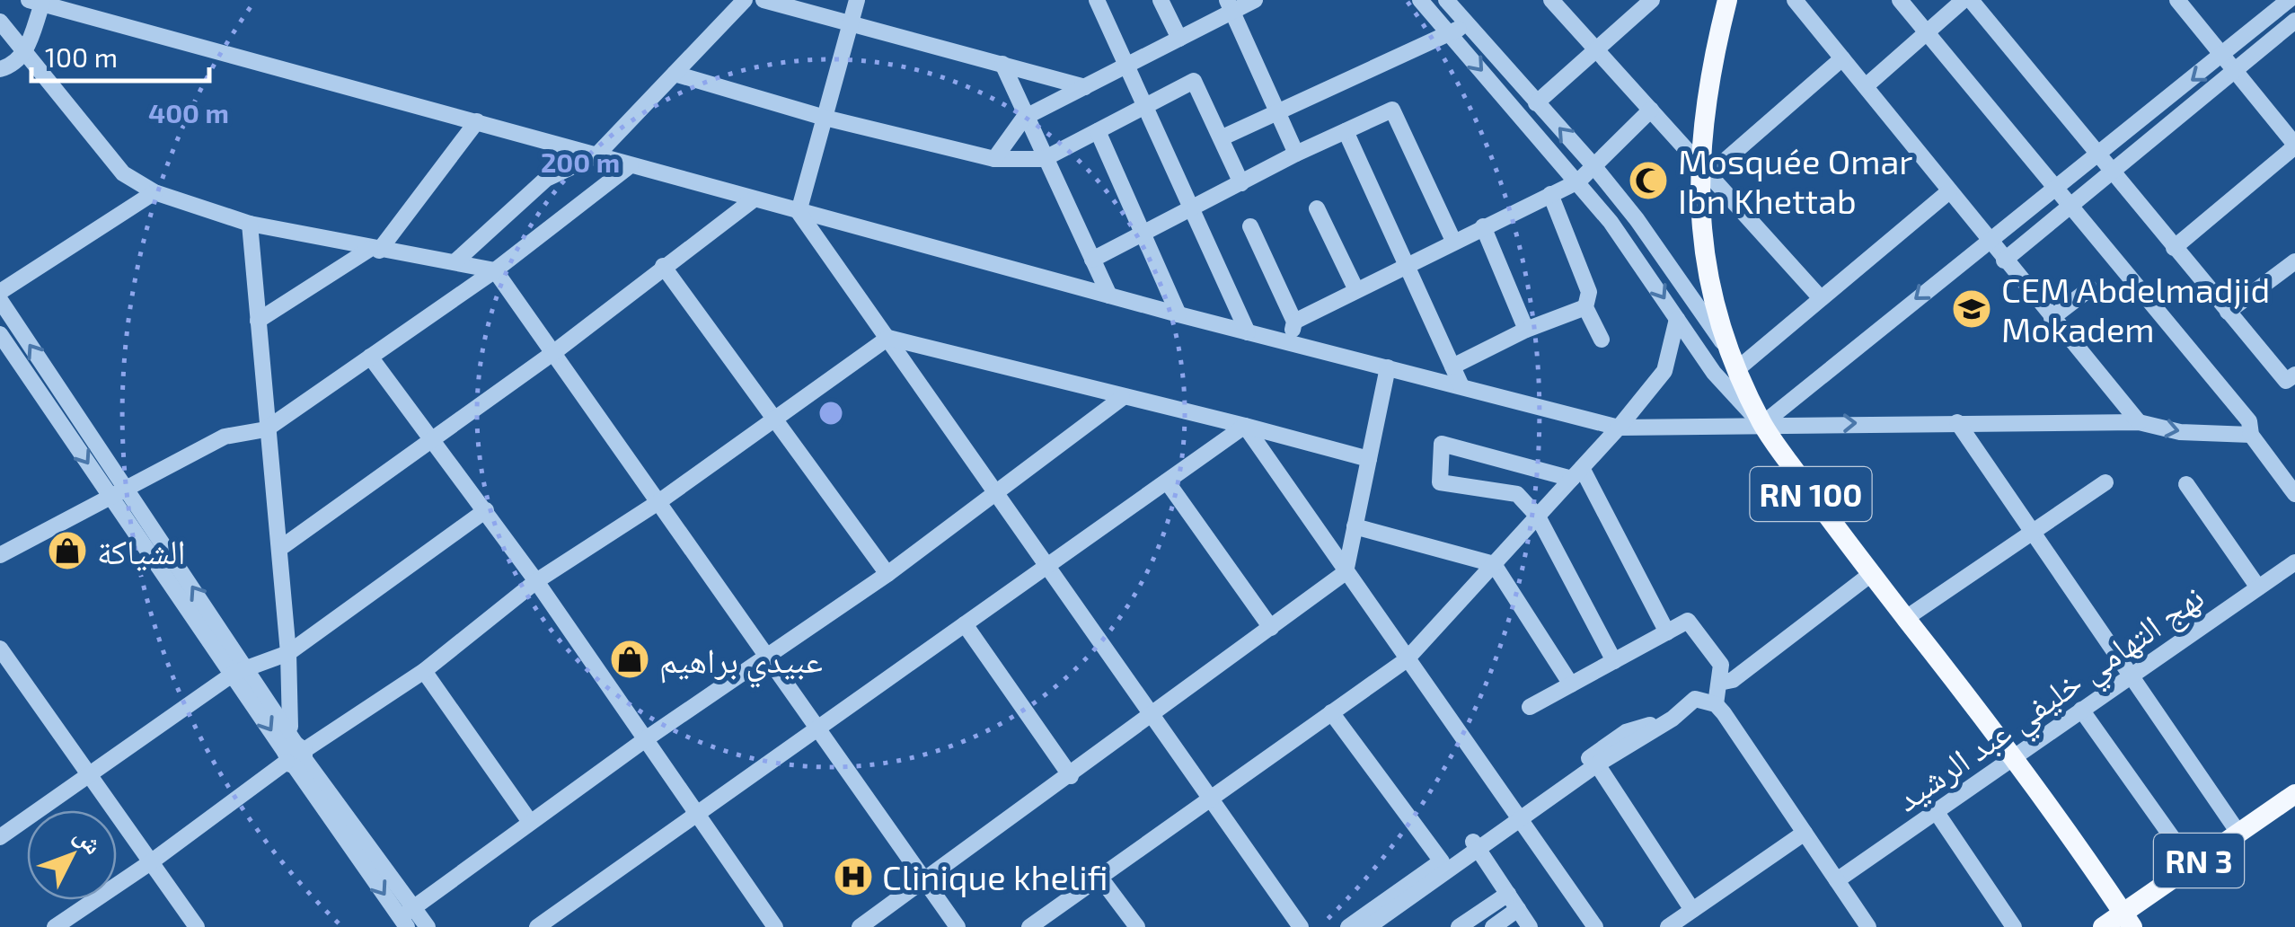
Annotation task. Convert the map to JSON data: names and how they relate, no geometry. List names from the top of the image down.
{
  "streets": {
    "main road": ["RN 100", "RN 3"],
    "street": ["نهج التهامي خليفي عبد الرشيد"]
  },
  "crossings": [
    ["RN 100", "نهج التهامي خليفي عبد الرشيد"],
    ["RN 100", "RN 3"]
  ],
  "places": {
    "mosque": ["Mosquée Omar Ibn Khettab"],
    "school or university": ["CEM Abdelmadjid Mokadem"],
    "shop": ["الشياكة", "عبيدي براهيم"],
    "hospital": ["Clinique khelifi"]
  },
  "scale_bar": "100 m",
  "north": "top right",
  "rings": ["400 m", "200 m"]
}
